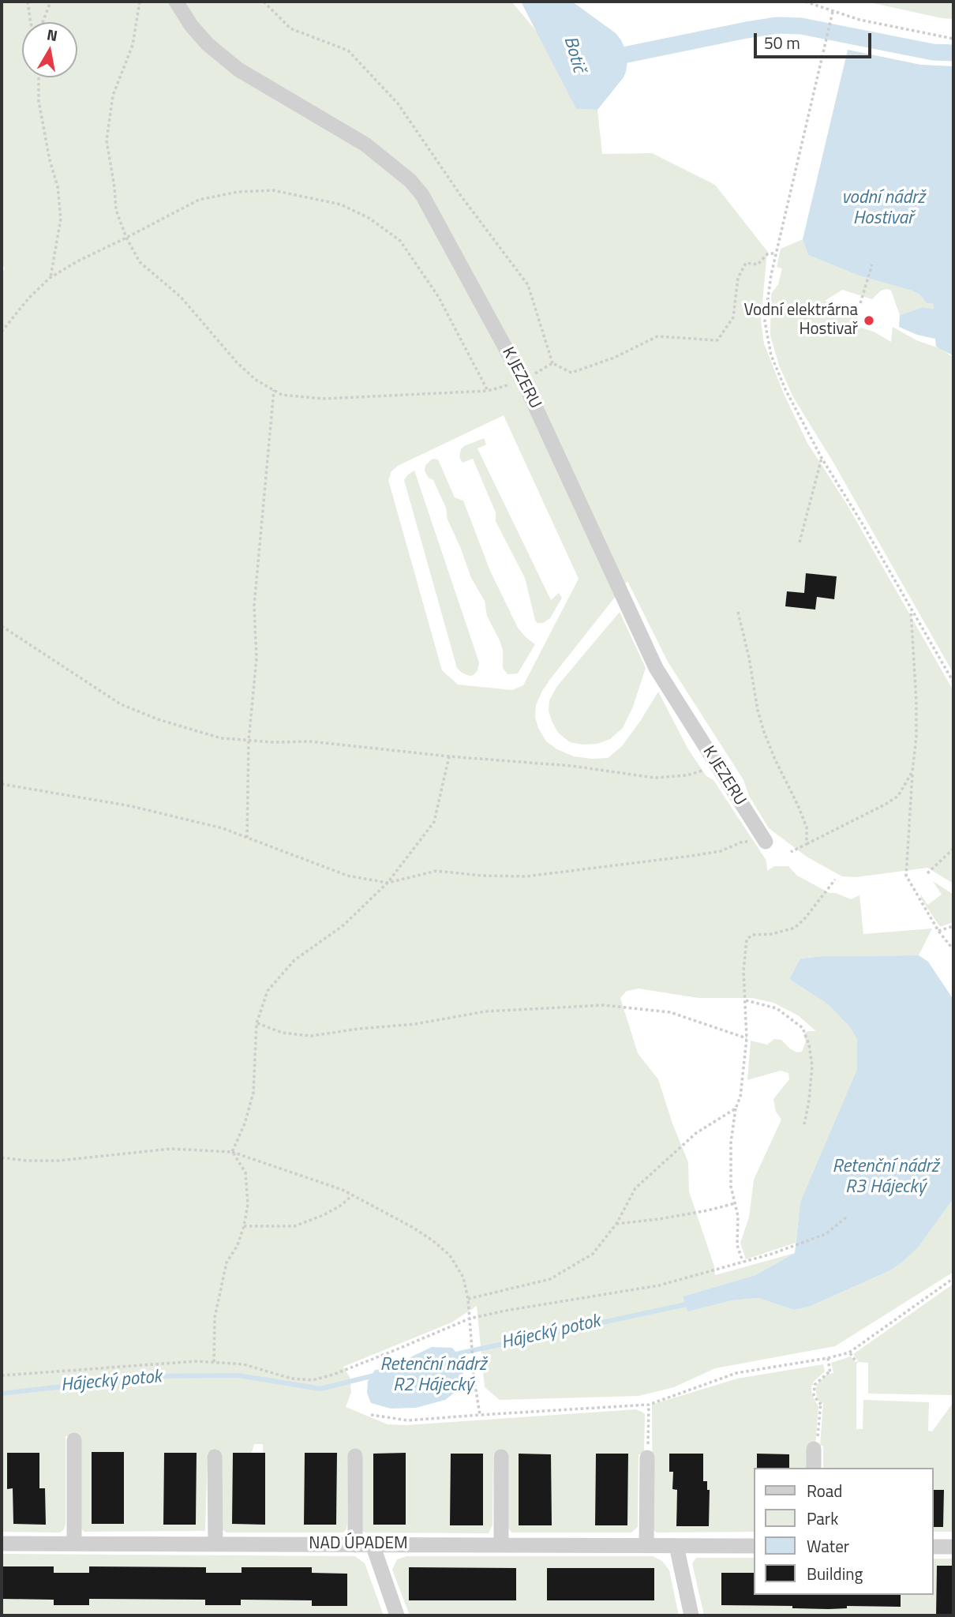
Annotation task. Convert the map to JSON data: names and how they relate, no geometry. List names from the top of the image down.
{
  "streets": {
    "street": ["K JEZERU", "NAD ÚPADEM"]
  },
  "water": [
    "Botič",
    "vodní nádrž Hostivař",
    "Retenční nádrž R3 Hájecký",
    "Hájecký potok",
    "Retenční nádrž R2 Hájecký"
  ],
  "places": ["Vodní elektrárna Hostivař"],
  "legend": [
    "Road",
    "Park",
    "Water",
    "Building"
  ],
  "scale_bar": "50 m",
  "north": "top"
}
